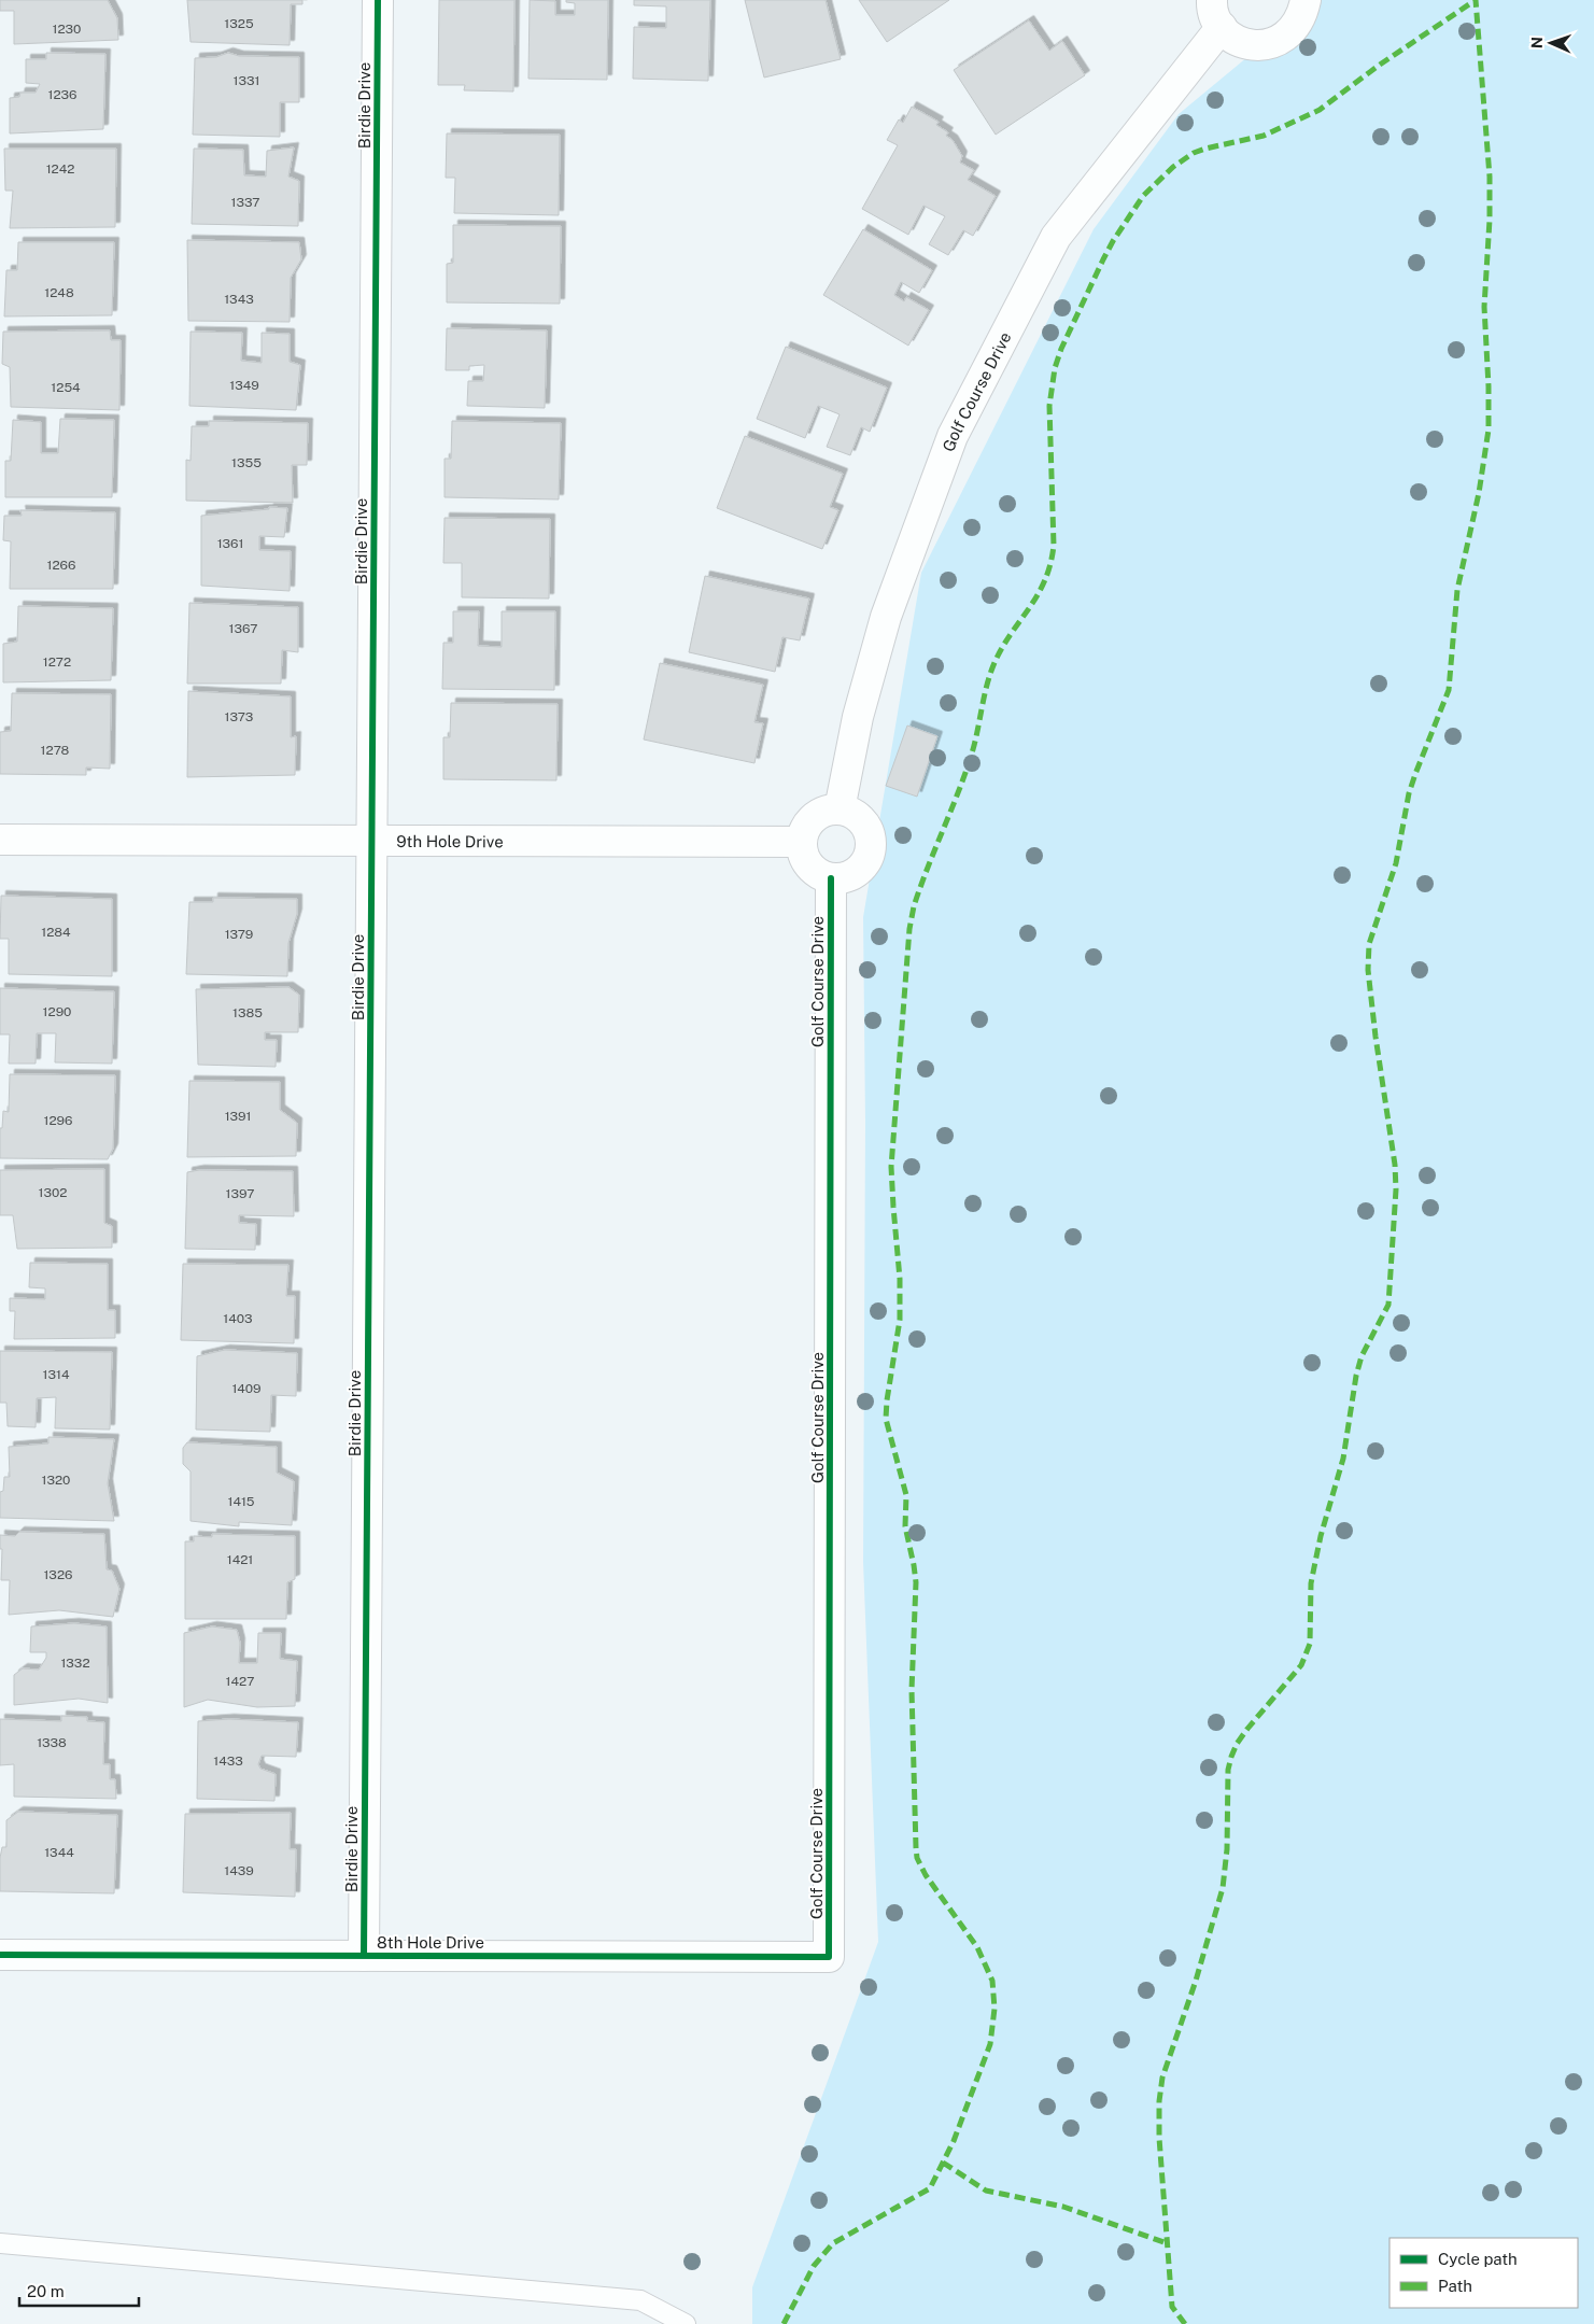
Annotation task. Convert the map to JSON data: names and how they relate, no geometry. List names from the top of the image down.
{
  "streets": {
    "street": [
      "Birdie Drive",
      "Golf Course Drive",
      "9th Hole Drive",
      "8th Hole Drive"
    ]
  },
  "crossings": [
    ["Birdie Drive", "9th Hole Drive"],
    ["Birdie Drive", "8th Hole Drive"],
    ["Golf Course Drive", "9th Hole Drive"],
    ["Golf Course Drive", "8th Hole Drive"]
  ],
  "house_numbers": [
    "1325",
    "1230",
    "1331",
    "1236",
    "1242",
    "1337",
    "1248",
    "1343",
    "1349",
    "1254",
    "1355",
    "1361",
    "1266",
    "1367",
    "1272",
    "1373",
    "1278",
    "1284",
    "1379",
    "1290",
    "1385",
    "1391",
    "1296",
    "1302",
    "1397",
    "1403",
    "1314",
    "1409",
    "1320",
    "1415",
    "1421",
    "1326",
    "1332",
    "1427",
    "1338",
    "1433",
    "1344",
    "1439"
  ],
  "legend": ["Cycle path", "Path"],
  "scale_bar": "20 m",
  "north": "left"
}
